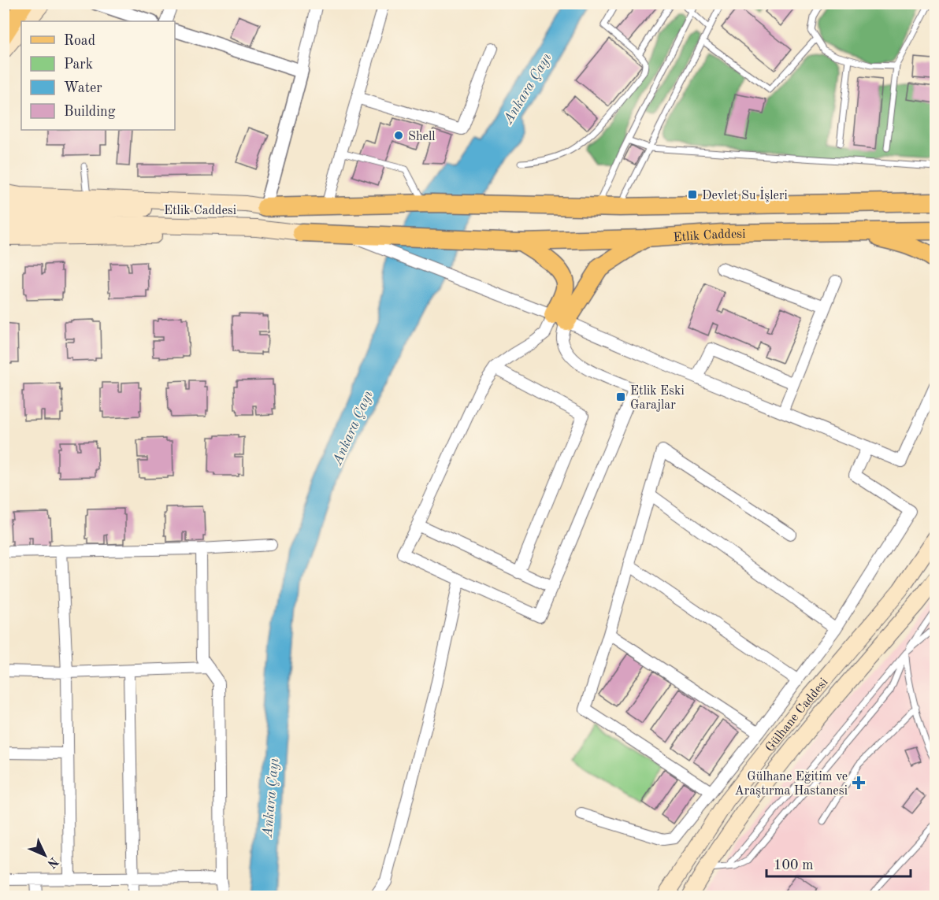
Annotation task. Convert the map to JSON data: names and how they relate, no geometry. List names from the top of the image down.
{
  "streets": {
    "main road": ["Etlik Caddesi", "Gülhane Caddesi"]
  },
  "water": ["Ankara Çayı"],
  "places": {
    "other": ["Shell"],
    "transit": ["Devlet Su İşleri", "Etlik Eski Garajlar"],
    "health": ["Gülhane Eğitim ve Araştırma Hastanesi"]
  },
  "legend": [
    "Road",
    "Park",
    "Water",
    "Building"
  ],
  "scale_bar": "100 m",
  "north": "bottom right"
}
